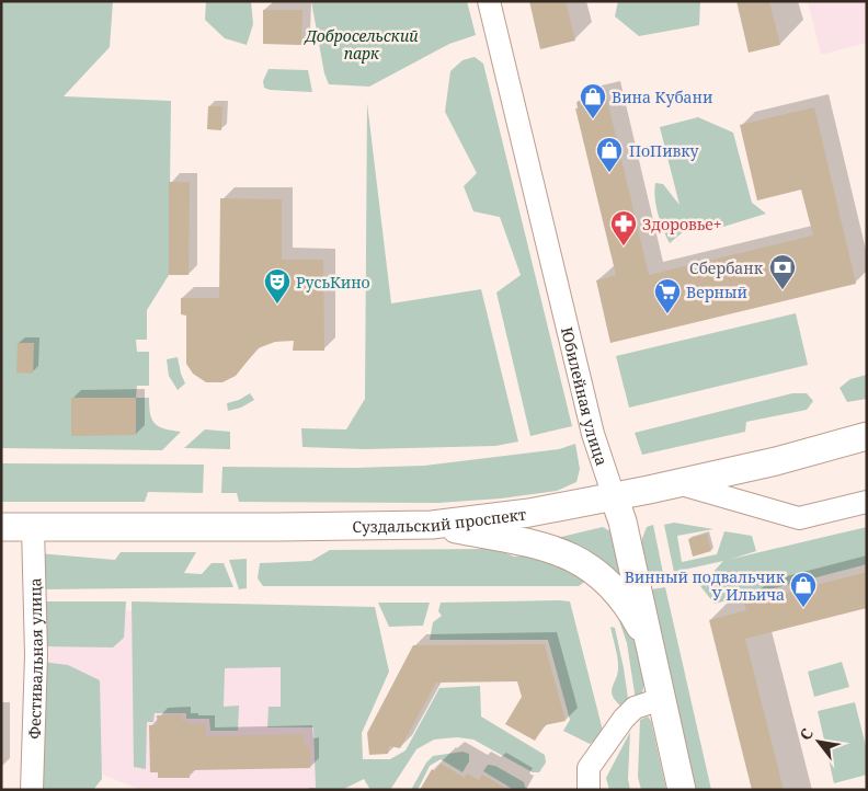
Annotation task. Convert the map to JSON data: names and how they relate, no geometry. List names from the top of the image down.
{
  "streets": {
    "main road": ["Юбилейная улица", "Суздальский проспект"],
    "street": ["Фестивальная улица"]
  },
  "crossings": [
    ["Юбилейная улица", "Суздальский проспект"],
    ["Суздальский проспект", "Фестивальная улица"]
  ],
  "parks": ["Добросельский парк"],
  "places": {
    "shop": ["Вина Кубани", "ПоПивку", "Винный подвальчик У Ильича"],
    "pharmacy": ["Здоровье+"],
    "bank": ["Сбербанк"],
    "theatre": ["РусьКино"],
    "supermarket": ["Верный"]
  },
  "north": "top left"
}
